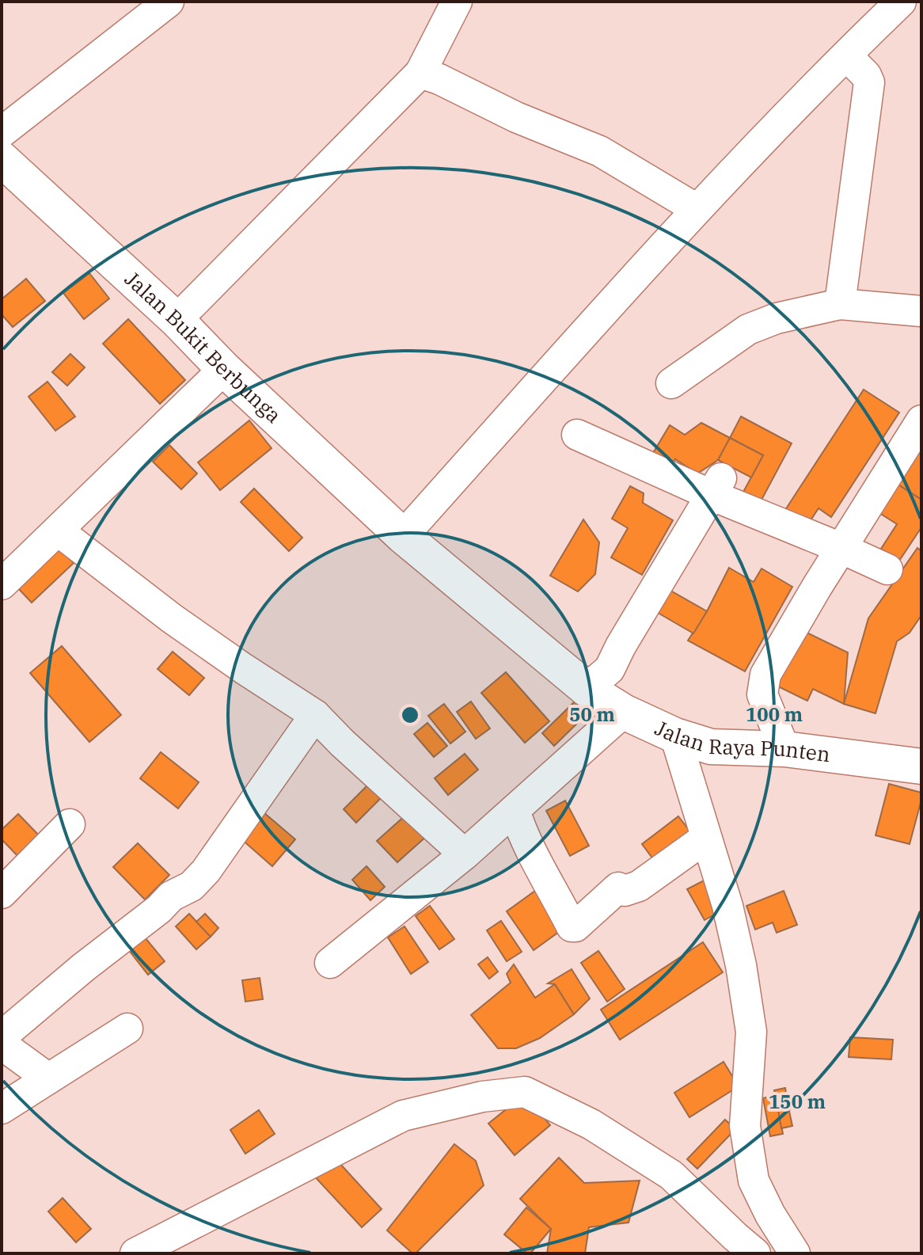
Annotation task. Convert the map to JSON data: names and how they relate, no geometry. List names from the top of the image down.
{
  "streets": {
    "main road": ["Jalan Bukit Berbunga", "Jalan Raya Punten"]
  },
  "crossings": [
    ["Jalan Bukit Berbunga", "Jalan Raya Punten"]
  ],
  "rings": ["50 m", "100 m", "150 m"]
}
